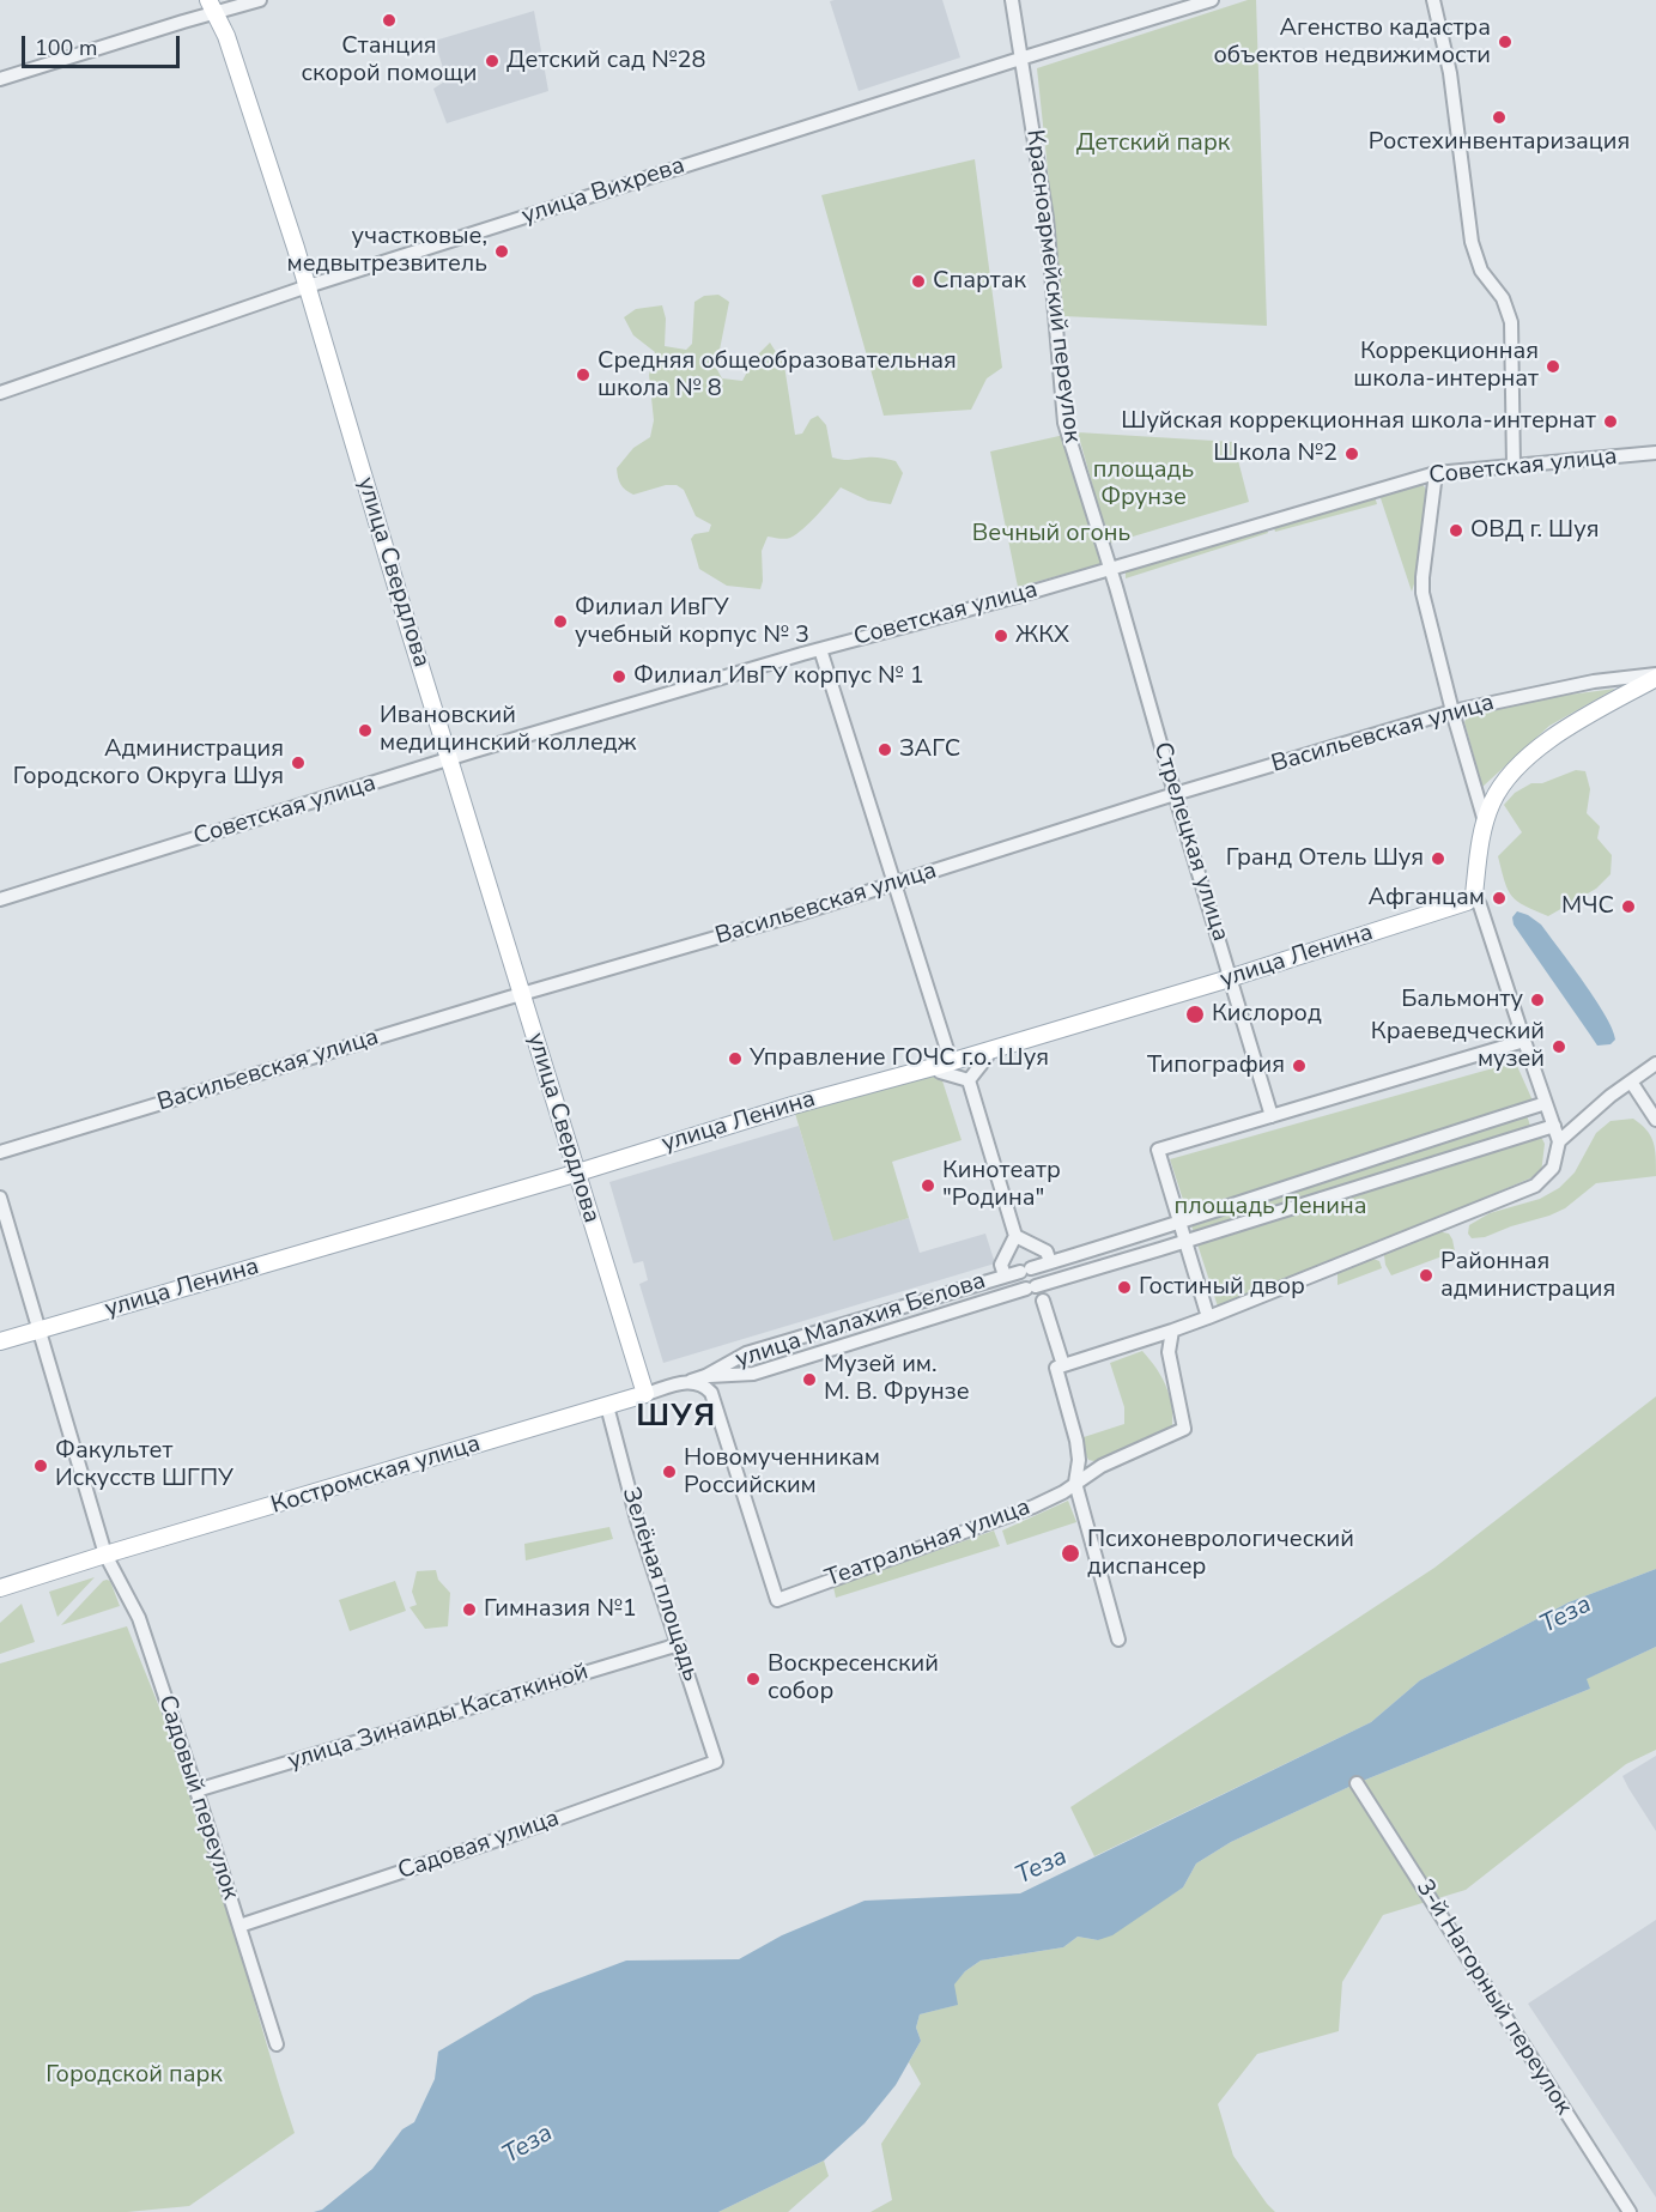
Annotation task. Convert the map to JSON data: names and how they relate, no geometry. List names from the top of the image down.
{
  "streets": {
    "main road": ["улица Свердлова", "улица Ленина", "Костромская улица"],
    "street": [
      "улица Вихрева",
      "Красноармейский переулок",
      "Советская улица",
      "Васильевская улица",
      "Стрелецкая улица",
      "улица Малахия Белова",
      "Театральная улица",
      "Зелёная площадь",
      "улица Зинаиды Касаткиной",
      "Садовый переулок",
      "Садовая улица",
      "3-й Нагорный переулок"
    ]
  },
  "crossings": [
    ["улица Вихрева", "Красноармейский переулок"],
    ["улица Вихрева", "улица Свердлова"],
    ["Красноармейский переулок", "Советская улица"],
    ["Красноармейский переулок", "Стрелецкая улица"],
    ["Советская улица", "улица Свердлова"],
    ["Советская улица", "Стрелецкая улица"],
    ["улица Свердлова", "Васильевская улица"],
    ["улица Свердлова", "улица Ленина"],
    ["улица Свердлова", "Костромская улица"],
    ["Васильевская улица", "Стрелецкая улица"],
    ["Стрелецкая улица", "улица Ленина"],
    ["улица Ленина", "Садовый переулок"],
    ["улица Малахия Белова", "Театральная улица"],
    ["Костромская улица", "Зелёная площадь"],
    ["Костромская улица", "Садовый переулок"],
    ["Зелёная площадь", "улица Зинаиды Касаткиной"],
    ["Зелёная площадь", "Садовая улица"],
    ["улица Зинаиды Касаткиной", "Садовый переулок"],
    ["Садовый переулок", "Садовая улица"]
  ],
  "districts": ["ШУЯ"],
  "water": ["Теза"],
  "parks": [
    "Детский парк",
    "площадь Фрунзе",
    "Вечный огонь",
    "площадь Ленина",
    "Городской парк"
  ],
  "places": [
    "Станция скорой помощи",
    "Агенство кадастра объектов недвижимости",
    "Детский сад №28",
    "Ростехинвентаризация",
    "участковые, медвытрезвитель",
    "Спартак",
    "Коррекционная школа-интернат",
    "Средняя общеобразовательная школа № 8",
    "Шуйская коррекционная школа-интернат",
    "Школа №2",
    "ОВД г. Шуя",
    "Филиал ИвГУ учебный корпус № 3",
    "ЖКХ",
    "Филиал ИвГУ корпус № 1",
    "Ивановский медицинский колледж",
    "ЗАГС",
    "Администрация Городского Округа Шуя",
    "Гранд Отель Шуя",
    "Афганцам",
    "МЧС",
    "Бальмонту",
    "Кислород",
    "Краеведческий музей",
    "Управление ГОЧС г.о. Шуя",
    "Типография",
    "Кинотеатр \"Родина\"",
    "Районная администрация",
    "Гостиный двор",
    "Музей им. М. В. Фрунзе",
    "Факультет Искусств ШГПУ",
    "Новомученникам Российским",
    "Психоневрологический диспансер",
    "Гимназия №1",
    "Воскресенский собор"
  ],
  "scale_bar": "100 m"
}
